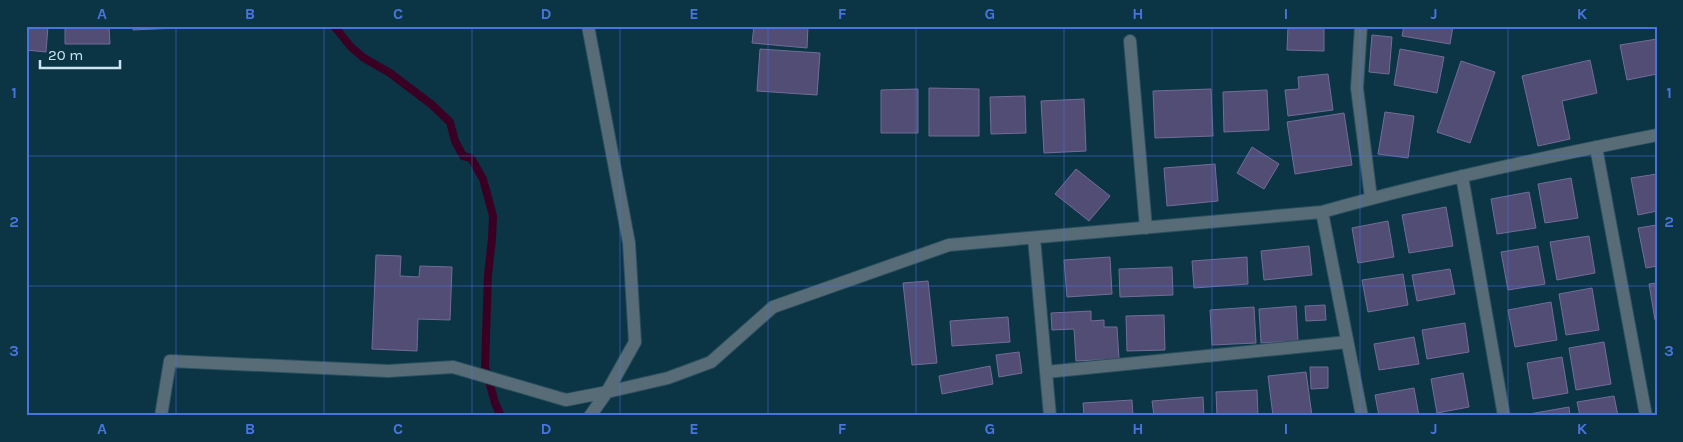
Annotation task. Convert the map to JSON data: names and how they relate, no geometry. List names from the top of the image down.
{
  "scale_bar": "20 m",
  "grid": {
    "columns": [
      "A",
      "B",
      "C",
      "D",
      "E",
      "F",
      "G",
      "H",
      "I",
      "J",
      "K"
    ],
    "rows": ["1", "2", "3"]
  }
}
